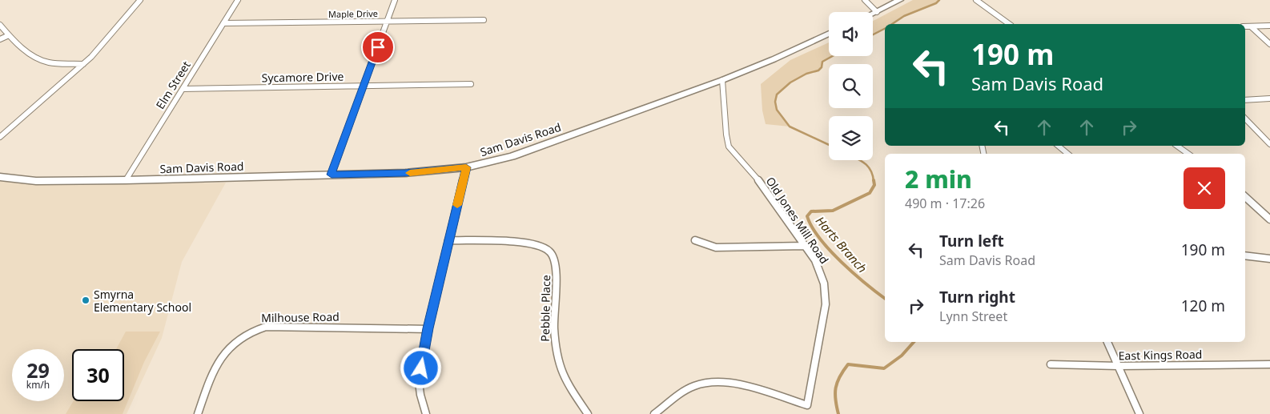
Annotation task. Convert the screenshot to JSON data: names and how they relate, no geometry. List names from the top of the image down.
{
  "streets": {
    "street": [
      "Maple Drive",
      "Sycamore Drive",
      "Elm Street",
      "Sam Davis Road",
      "Old Jones Mill Road",
      "Pebble Place",
      "Milhouse Road",
      "East Kings Road"
    ]
  },
  "crossings": [
    ["Maple Drive", "Elm Street"],
    ["Sycamore Drive", "Elm Street"],
    ["Elm Street", "Sam Davis Road"],
    ["Sam Davis Road", "Old Jones Mill Road"]
  ],
  "water": ["Harts Branch"],
  "places": ["Smyrna Elementary School"],
  "page": {
    "turn": ["190 m", "Sam Davis Road"],
    "heading": ["2 min", "490 m · 17:26"],
    "list": [
      {
        "name": "Turn left",
        "note": "Sam Davis Road",
        "value": "190 m"
      },
      {
        "name": "Turn right",
        "note": "Lynn Street",
        "value": "120 m"
      }
    ],
    "speed": "29 km/h",
    "limit": "30"
  }
}
